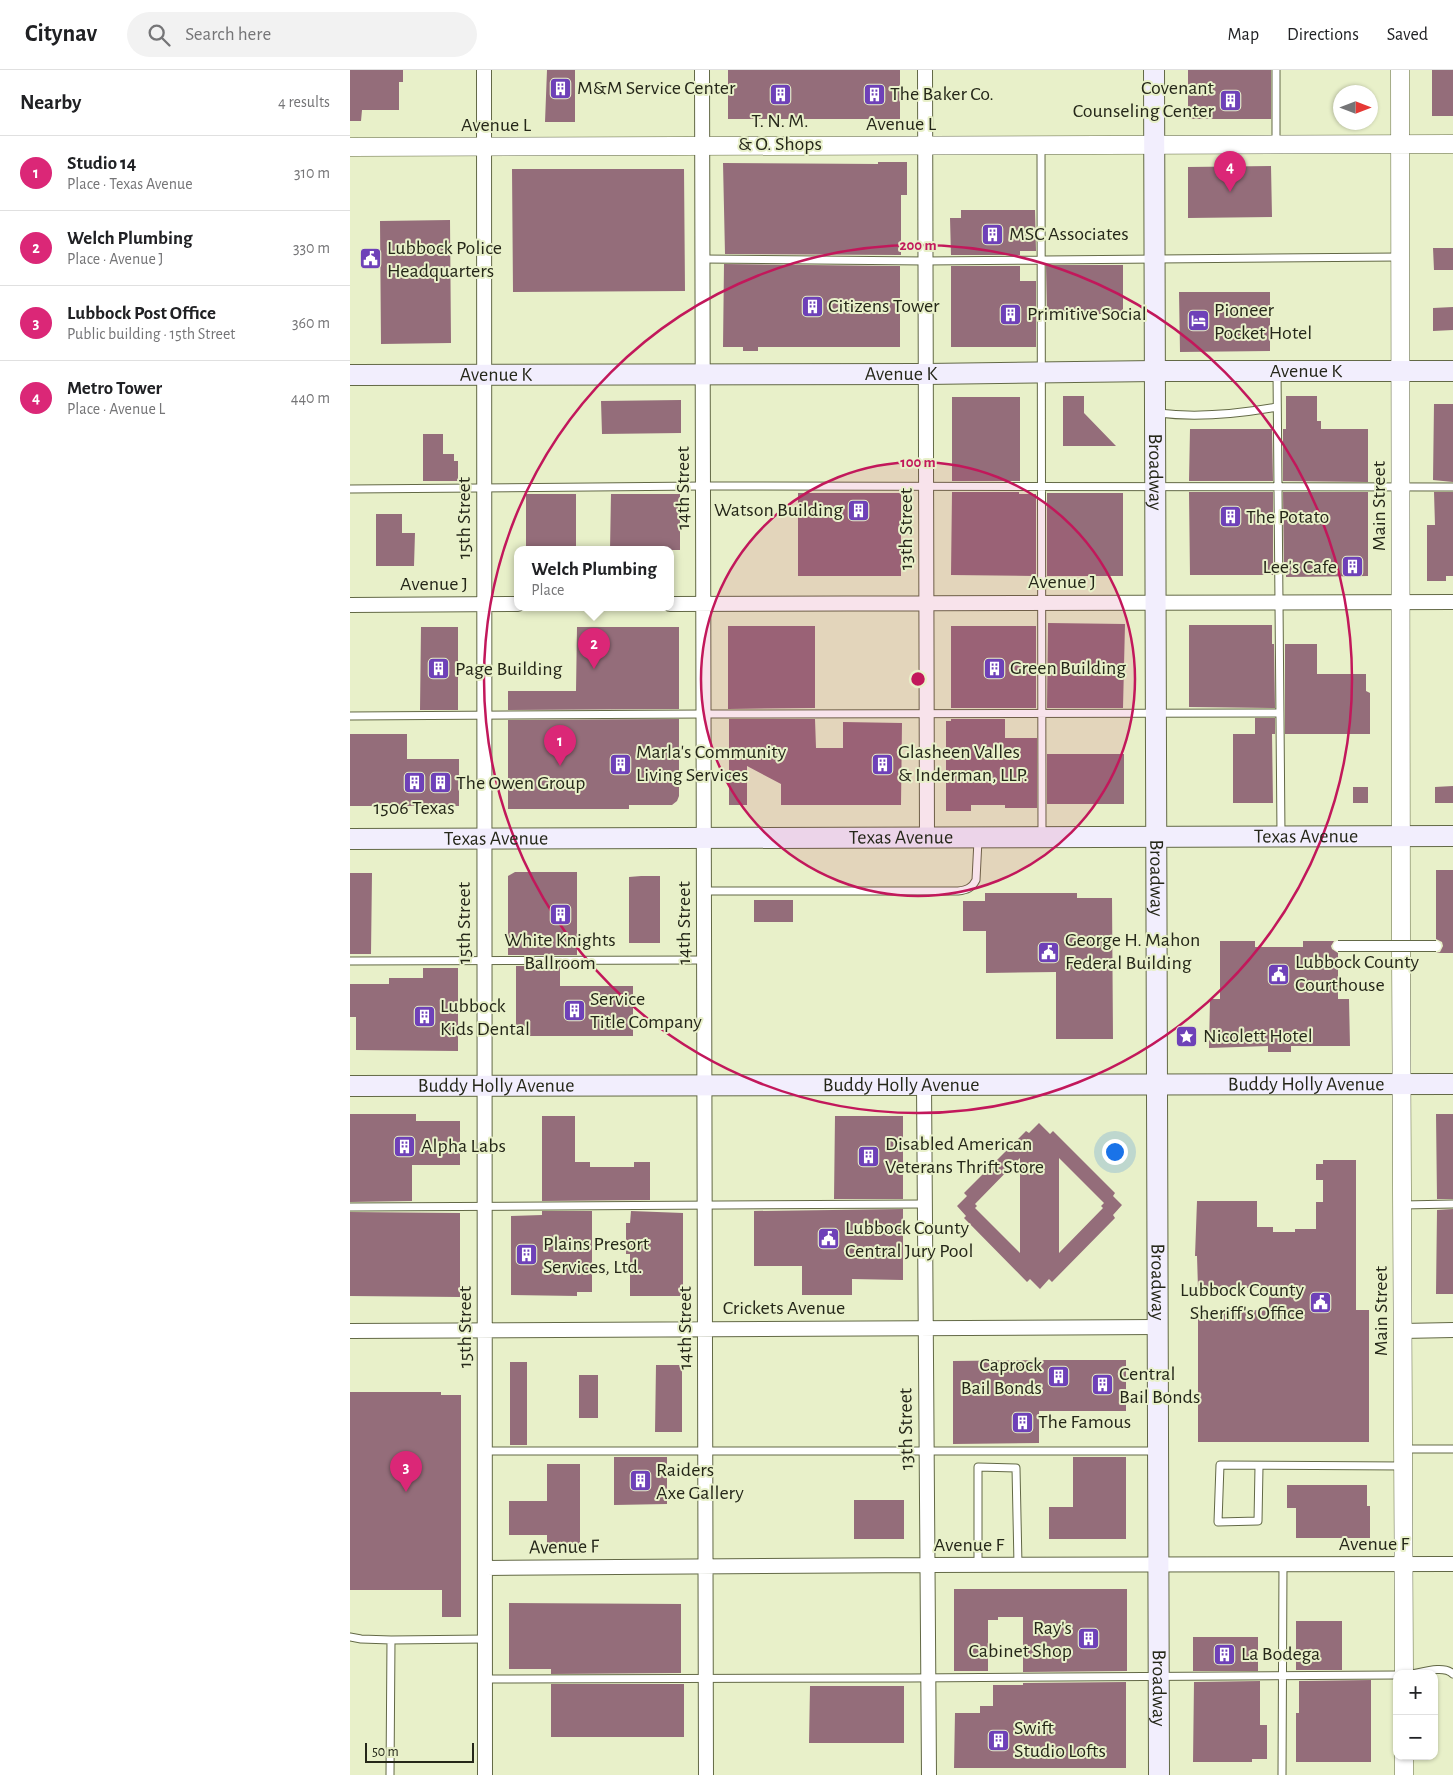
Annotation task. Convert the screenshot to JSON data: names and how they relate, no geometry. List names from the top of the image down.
{
  "streets": {
    "main road": [
      "Avenue K",
      "Broadway",
      "Texas Avenue",
      "Buddy Holly Avenue"
    ],
    "street": [
      "Avenue L",
      "14th Street",
      "Main Street",
      "15th Street",
      "13th Street",
      "Avenue J",
      "Crickets Avenue",
      "Avenue F"
    ]
  },
  "crossings": [
    ["Avenue L", "Broadway"],
    ["Avenue L", "14th Street"],
    ["Avenue L", "Main Street"],
    ["Avenue L", "15th Street"],
    ["Avenue L", "13th Street"],
    ["Avenue K", "Broadway"],
    ["Avenue K", "14th Street"],
    ["Avenue K", "Main Street"],
    ["Avenue K", "15th Street"],
    ["Avenue K", "13th Street"],
    ["Broadway", "Avenue J"],
    ["Broadway", "Texas Avenue"],
    ["Broadway", "Buddy Holly Avenue"],
    ["Broadway", "Crickets Avenue"],
    ["Broadway", "Avenue F"],
    ["14th Street", "Avenue J"],
    ["14th Street", "Texas Avenue"],
    ["14th Street", "Buddy Holly Avenue"],
    ["14th Street", "Crickets Avenue"],
    ["14th Street", "Avenue F"],
    ["Main Street", "Avenue J"],
    ["Main Street", "Texas Avenue"],
    ["Main Street", "Buddy Holly Avenue"],
    ["Main Street", "Avenue F"],
    ["15th Street", "Avenue J"],
    ["15th Street", "Texas Avenue"],
    ["15th Street", "Buddy Holly Avenue"],
    ["15th Street", "Crickets Avenue"],
    ["15th Street", "Avenue F"],
    ["13th Street", "Avenue J"],
    ["13th Street", "Texas Avenue"],
    ["13th Street", "Buddy Holly Avenue"],
    ["13th Street", "Crickets Avenue"],
    ["13th Street", "Avenue F"]
  ],
  "places": {
    "building": [
      "M&M Service Center",
      "The Baker Co.",
      "T. N. M. & O. Shops",
      "Covenant Counseling Center",
      "MSC Associates",
      "Citizens Tower",
      "Primitive Social",
      "Watson Building",
      "The Potato",
      "Lee's Cafe",
      "Green Building",
      "Page Building",
      "Marla's Community Living Services",
      "Glasheen Valles & Inderman, LLP.",
      "1506 Texas",
      "The Owen Group",
      "White Knights Ballroom",
      "Service Title Company",
      "Lubbock Kids Dental",
      "Alpha Labs",
      "Disabled American Veterans Thrift Store",
      "Plains Presort Services, Ltd.",
      "Caprock Bail Bonds",
      "Central Bail Bonds",
      "The Famous",
      "Raiders Axe Gallery",
      "Ray's Cabinet Shop",
      "La Bodega",
      "Swift Studio Lofts"
    ],
    "public building": [
      "Lubbock Police Headquarters",
      "George H. Mahon Federal Building",
      "Lubbock County Courthouse",
      "Lubbock County Central Jury Pool",
      "Lubbock County Sheriff's Office"
    ],
    "hotel": ["Pioneer Pocket Hotel"],
    "place": ["Nicolett Hotel"]
  },
  "scale_bar": "50 m",
  "north": "right",
  "page": {
    "header": "Citynav",
    "search": "Search here",
    "nav": ["Map", "Directions", "Saved"],
    "heading": ["Nearby", "4 results"],
    "list": [
      {
        "mark": "1",
        "name": "Studio 14",
        "note": "Place · Texas Avenue",
        "value": "310 m"
      },
      {
        "mark": "2",
        "name": "Welch Plumbing",
        "note": "Place · Avenue J",
        "value": "330 m"
      },
      {
        "mark": "3",
        "name": "Lubbock Post Office",
        "note": "Public building · 15th Street",
        "value": "360 m"
      },
      {
        "mark": "4",
        "name": "Metro Tower",
        "note": "Place · Avenue L",
        "value": "440 m"
      }
    ],
    "pins": [
      "4",
      "2",
      "1",
      "3"
    ],
    "popup": ["Welch Plumbing", "Place"],
    "map_buttons": ["+", "−"],
    "scale": "50 m"
  },
  "rings": ["200 m", "100 m"]
}
